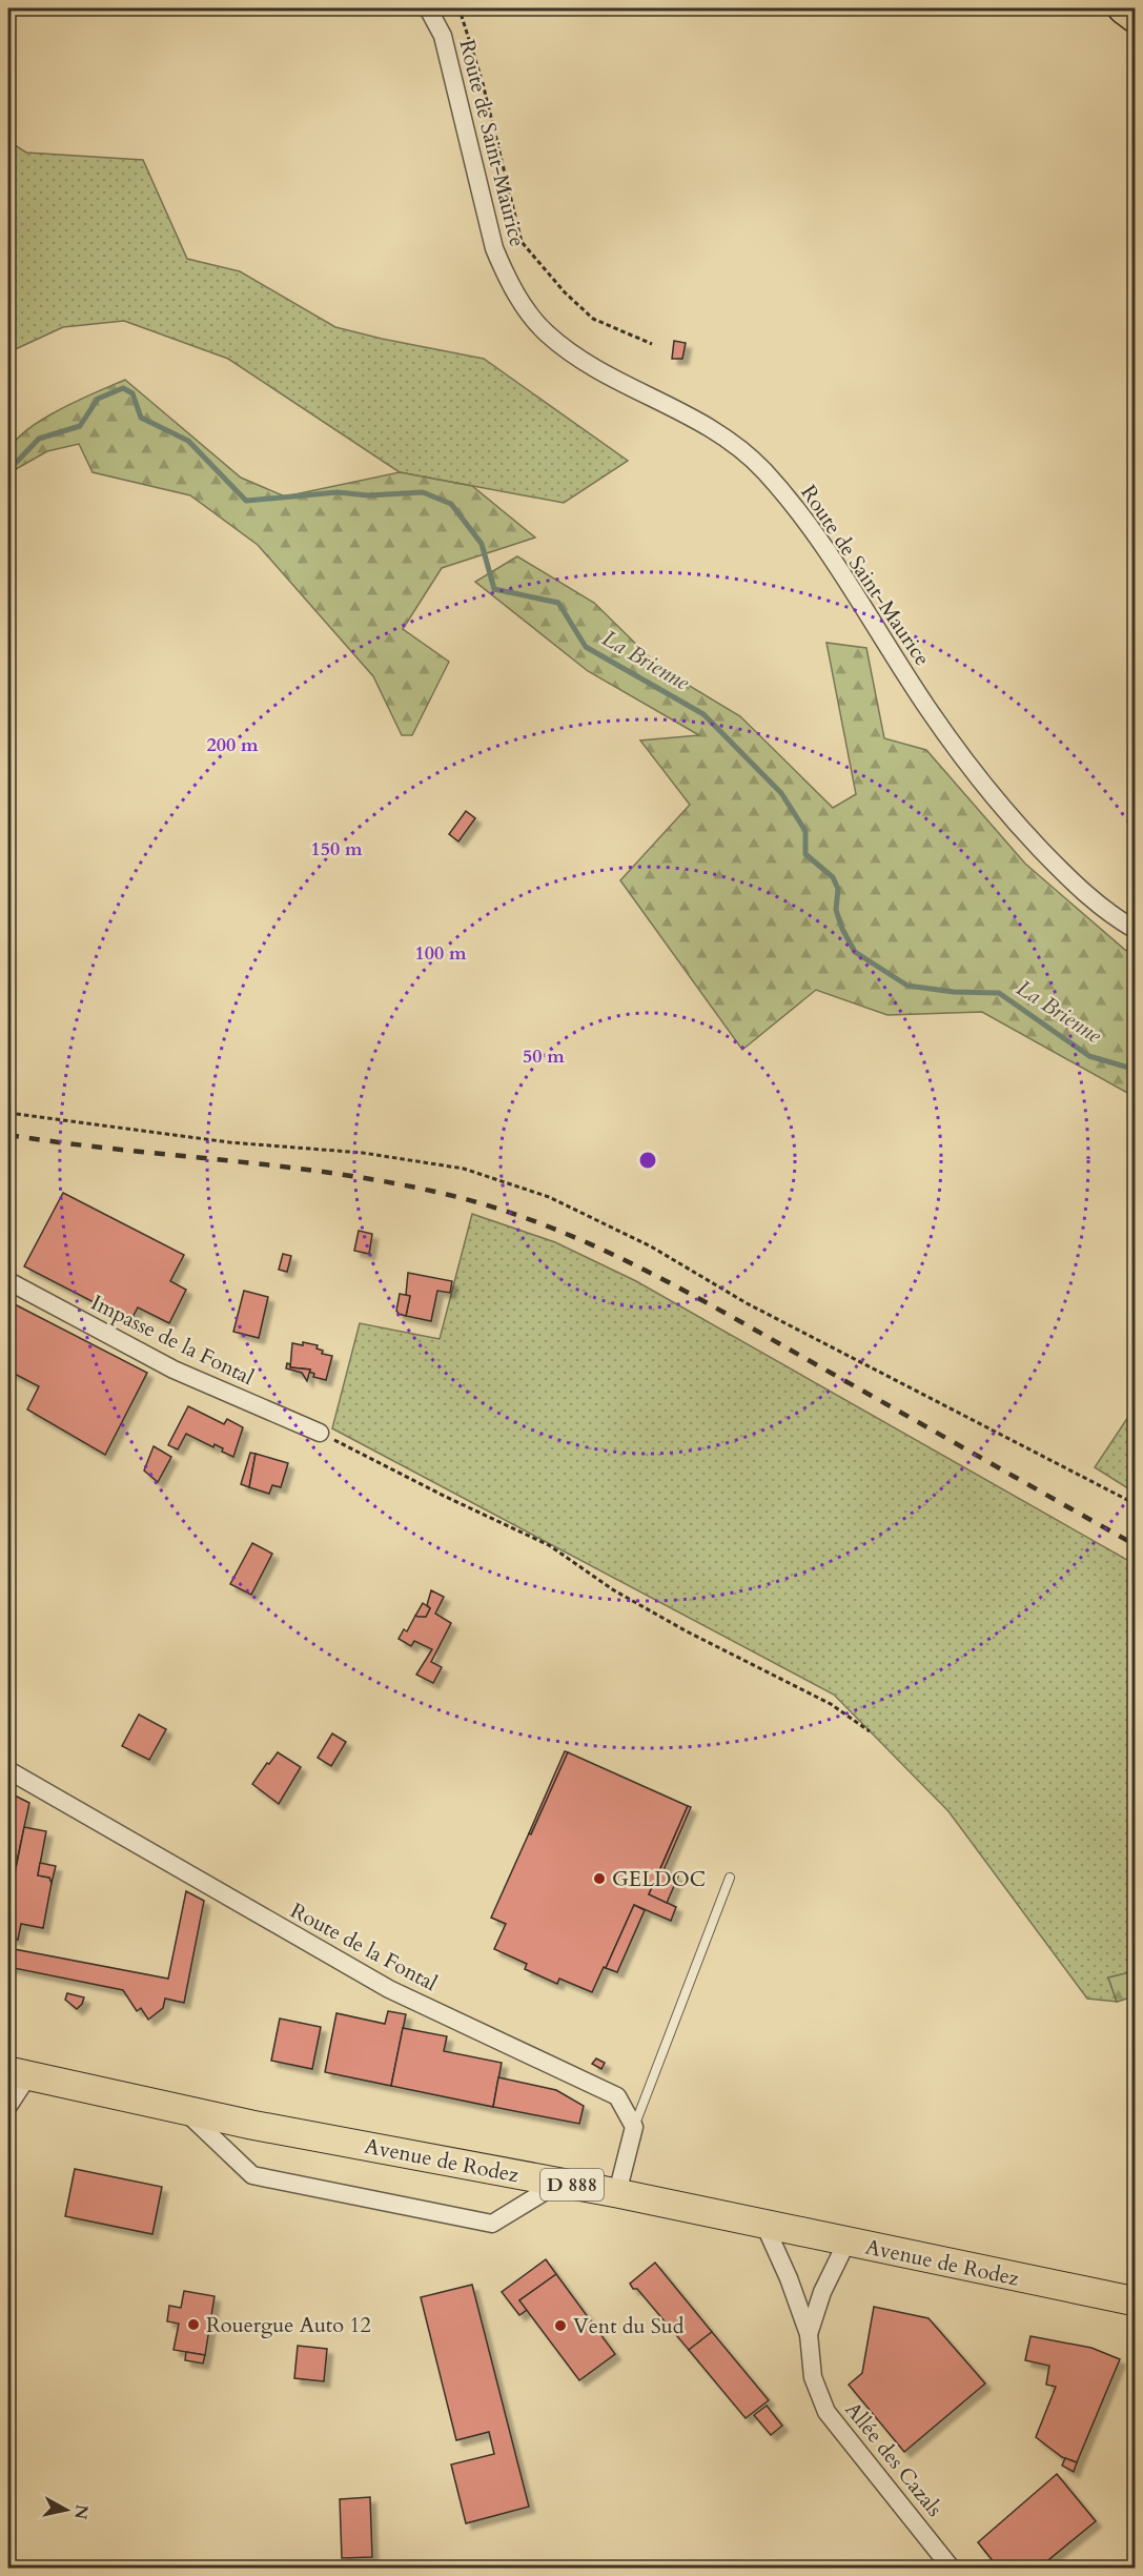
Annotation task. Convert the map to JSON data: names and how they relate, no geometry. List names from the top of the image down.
{
  "streets": {
    "main road": ["Avenue de Rodez", "D 888"],
    "street": [
      "Route de Saint-Maurice",
      "Impasse de la Fontal",
      "Route de la Fontal",
      "Allée des Cazals"
    ]
  },
  "crossings": [
    ["Avenue de Rodez", "Allée des Cazals"]
  ],
  "water": ["La Brienne"],
  "places": ["GELDOC", "Rouergue Auto 12", "Vent du Sud"],
  "north": "right",
  "rings": [
    "200 m",
    "150 m",
    "100 m",
    "50 m"
  ]
}
